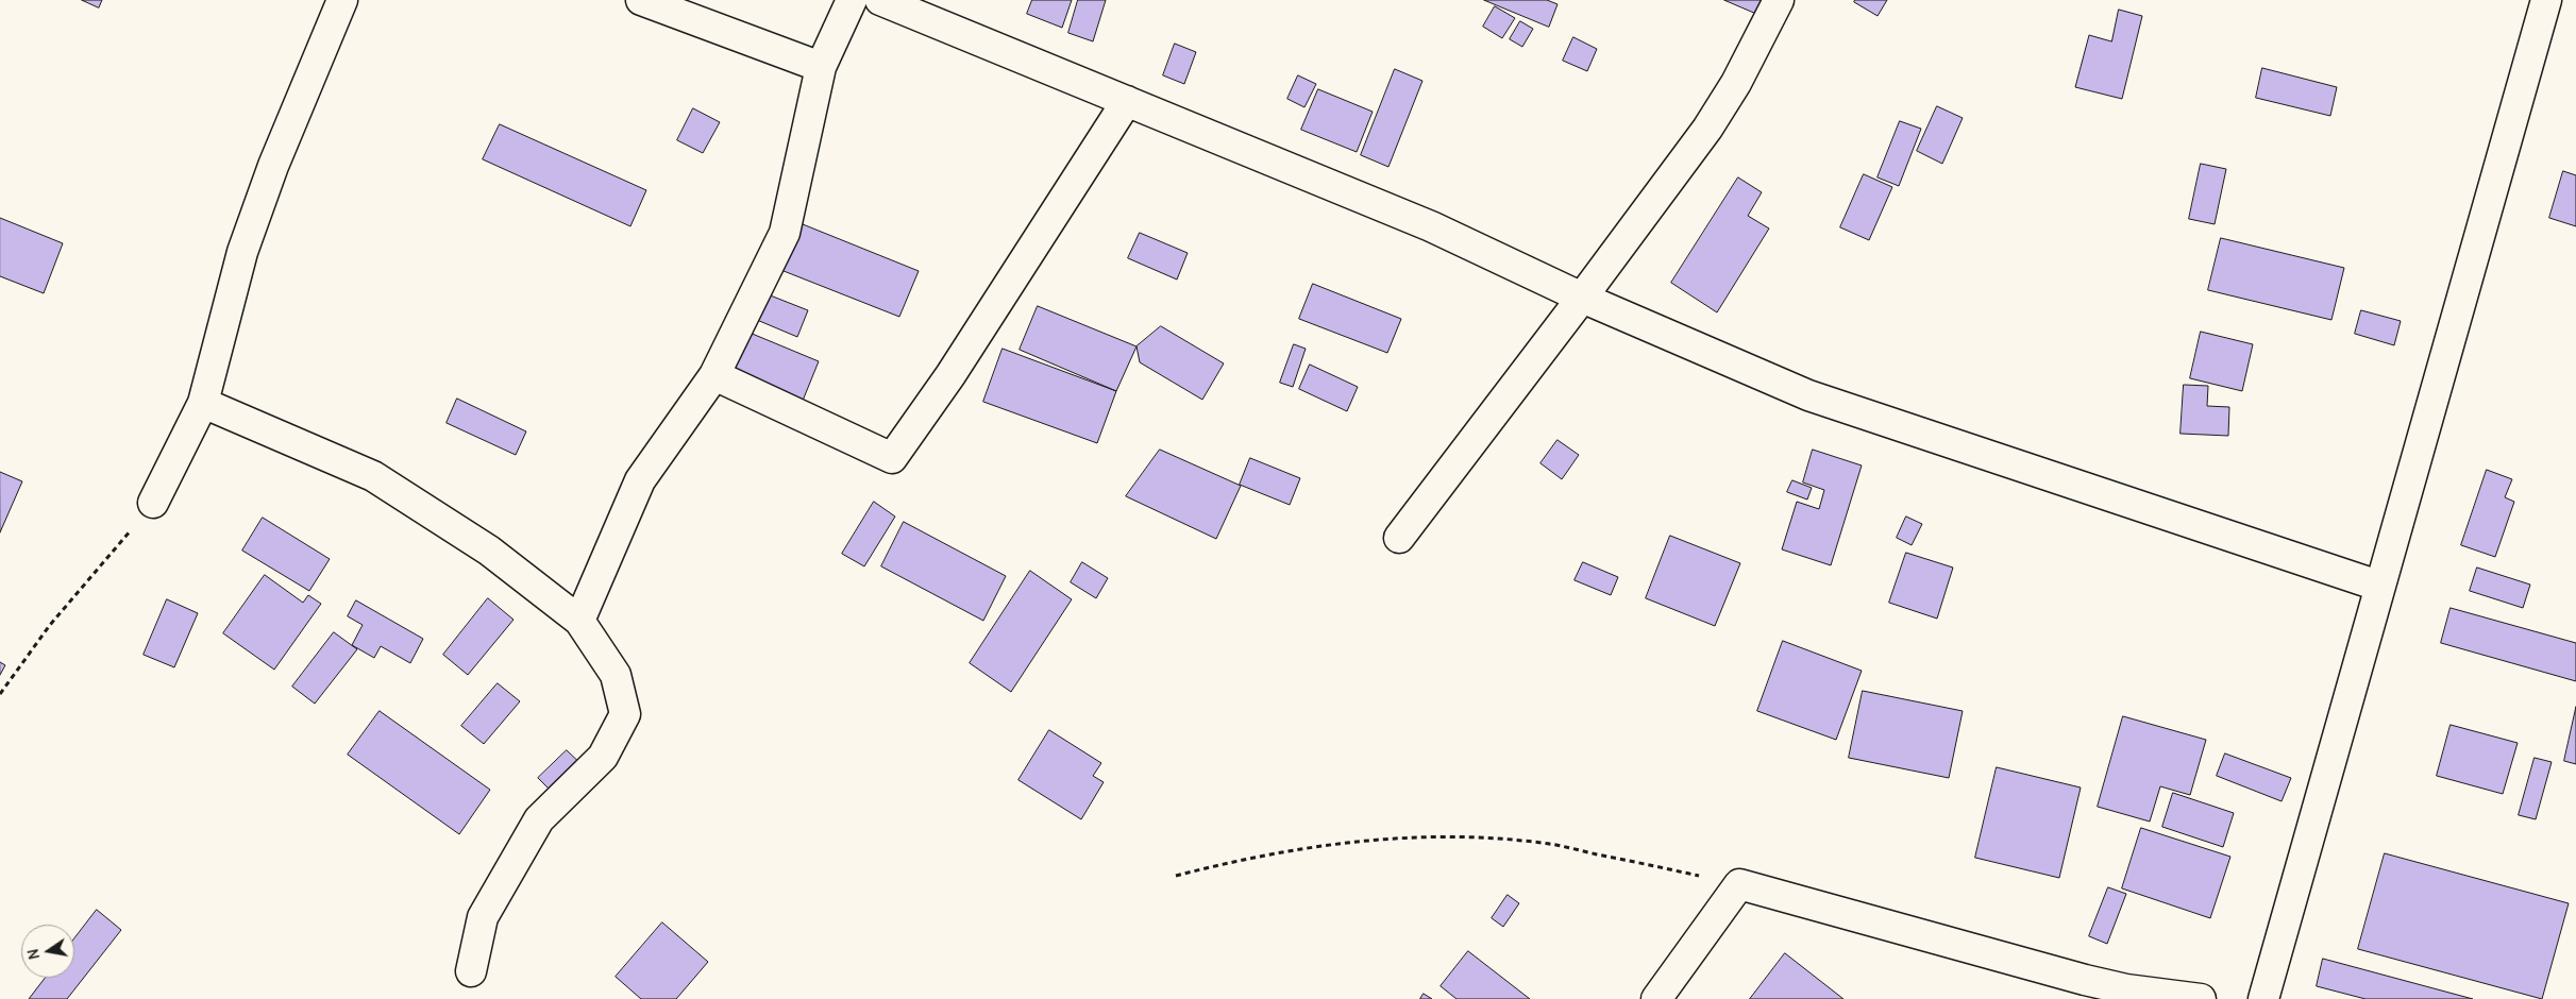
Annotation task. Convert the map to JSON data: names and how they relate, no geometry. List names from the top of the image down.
{
  "north": "left"
}
